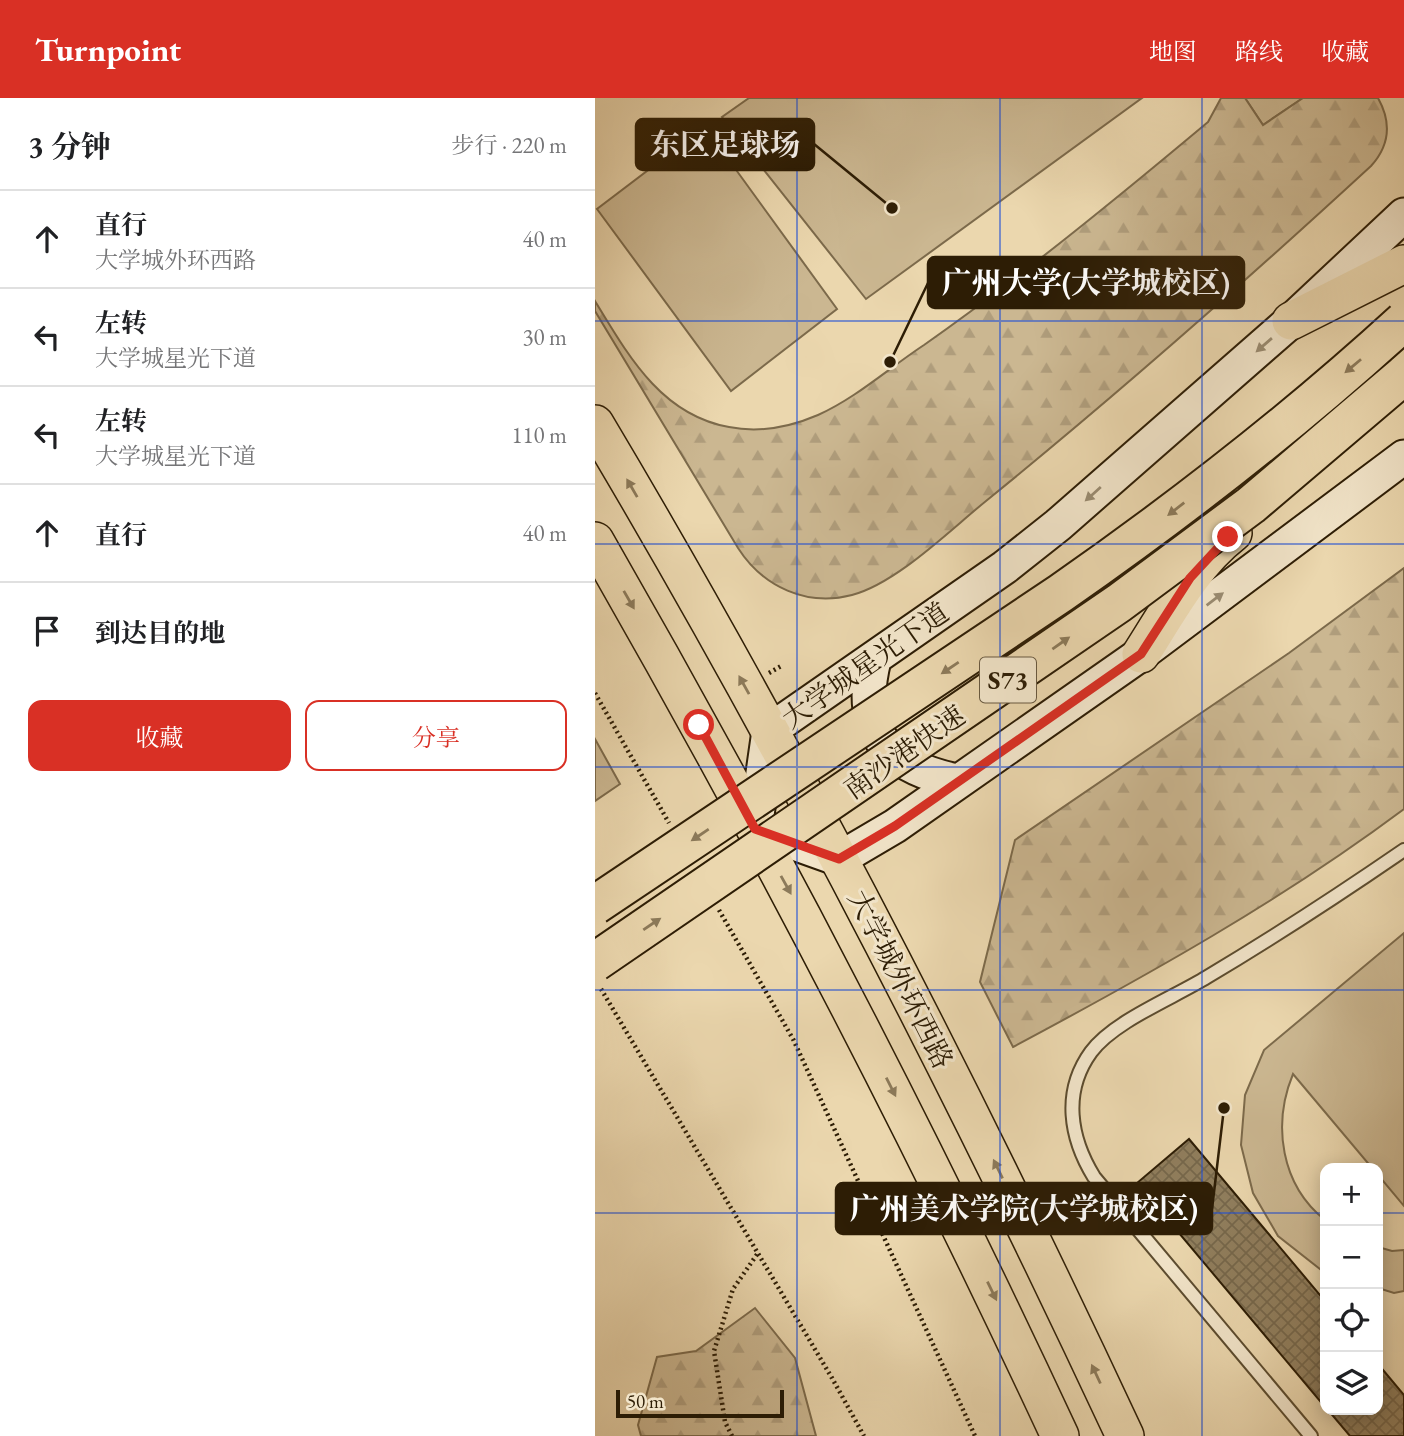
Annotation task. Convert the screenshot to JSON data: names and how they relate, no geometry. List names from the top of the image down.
{
  "streets": {
    "highway": ["S73", "南沙港快速"],
    "main road": ["大学城星光下道", "大学城外环西路"]
  },
  "crossings": [
    ["大学城星光下道", "大学城外环西路"]
  ],
  "places": ["东区足球场", "广州大学(大学城校区)", "广州美术学院(大学城校区)"],
  "scale_bar": "50 m",
  "page": {
    "header": "Turnpoint",
    "nav": ["地图", "路线", "收藏"],
    "heading": ["3 分钟", "步行 · 220 m"],
    "list": [
      ["直行", "大学城外环西路", "40 m"],
      ["左转", "大学城星光下道", "30 m"],
      ["左转", "大学城星光下道", "110 m"],
      ["直行", "40 m"],
      "到达目的地"
    ],
    "buttons": ["收藏", "分享"],
    "map_buttons": ["+", "−"],
    "scale": "50 m"
  }
}
